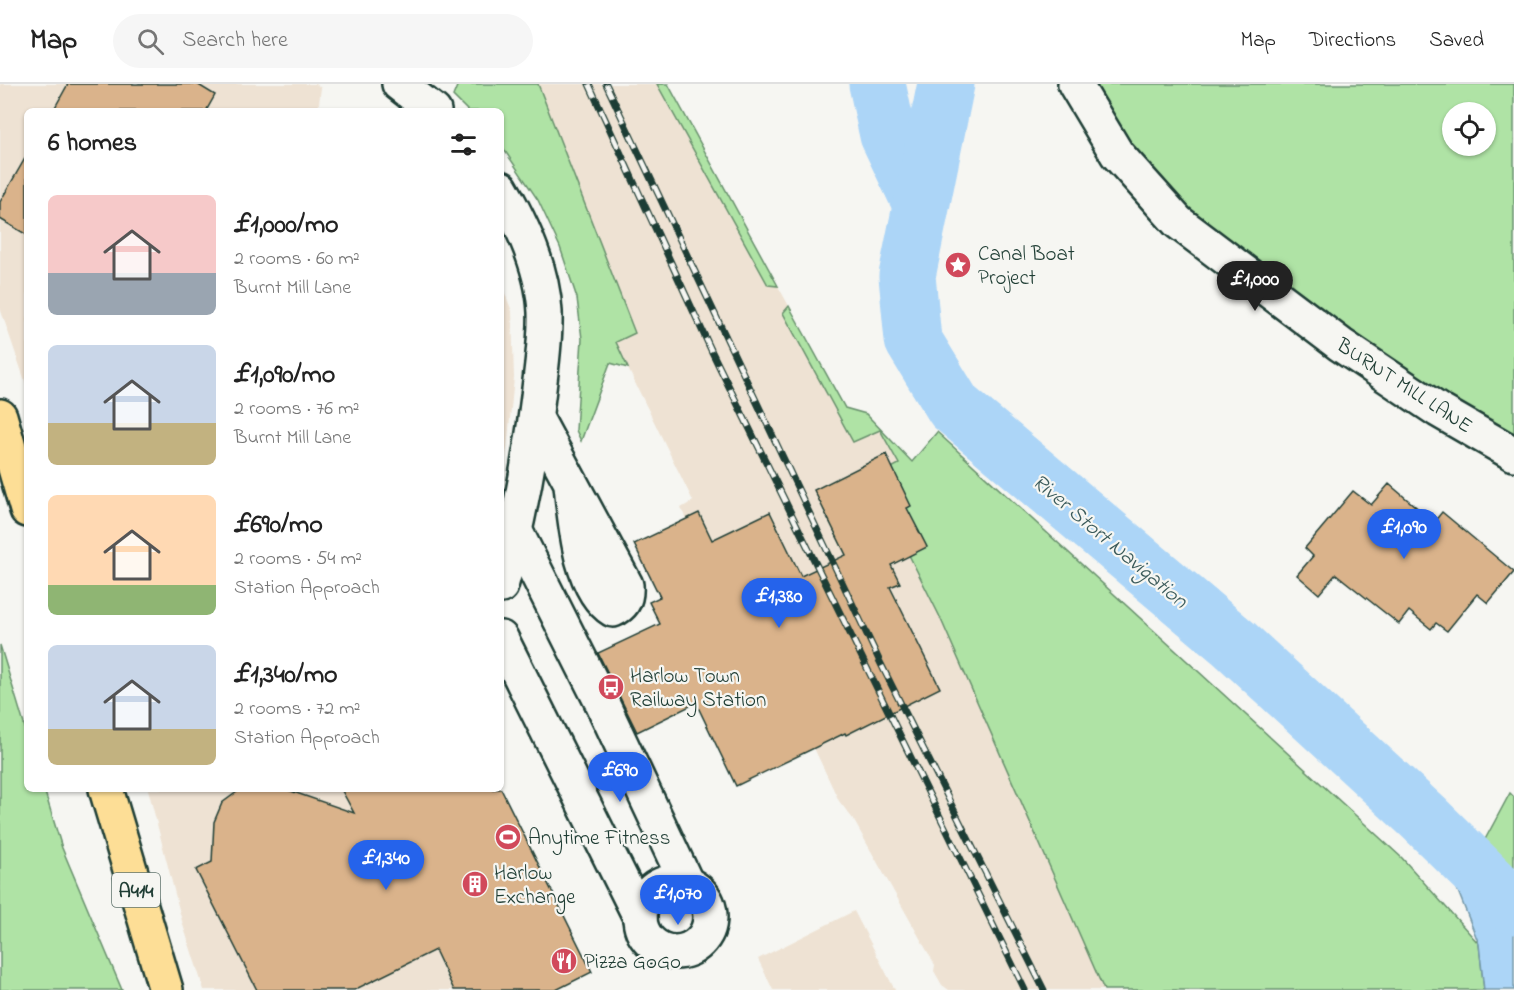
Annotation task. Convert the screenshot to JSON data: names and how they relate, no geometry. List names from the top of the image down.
{
  "streets": {
    "highway": ["A414"],
    "street": ["BURNT MILL LANE"]
  },
  "water": ["River Stort Navigation"],
  "places": {
    "place": ["Canal Boat Project"],
    "bus stop": ["Harlow Town Railway Station"],
    "sports": ["Anytime Fitness"],
    "building": ["Harlow Exchange"],
    "restaurant": ["Pizza GoGo"]
  },
  "page": {
    "header": "Map",
    "search": "Search here",
    "nav": ["Map", "Directions", "Saved"],
    "heading": "6 homes",
    "list": [
      {
        "name": "£1,000/mo",
        "note": "2 rooms · 60 m² · Burnt Mill Lane"
      },
      {
        "name": "£1,090/mo",
        "note": "2 rooms · 76 m² · Burnt Mill Lane"
      },
      {
        "name": "£690/mo",
        "note": "2 rooms · 54 m² · Station Approach"
      },
      {
        "name": "£1,340/mo",
        "note": "2 rooms · 72 m² · Station Approach"
      }
    ],
    "price": [
      "£1,000",
      "£1,090",
      "£1,380",
      "£690",
      "£1,340",
      "£1,070"
    ]
  }
}
